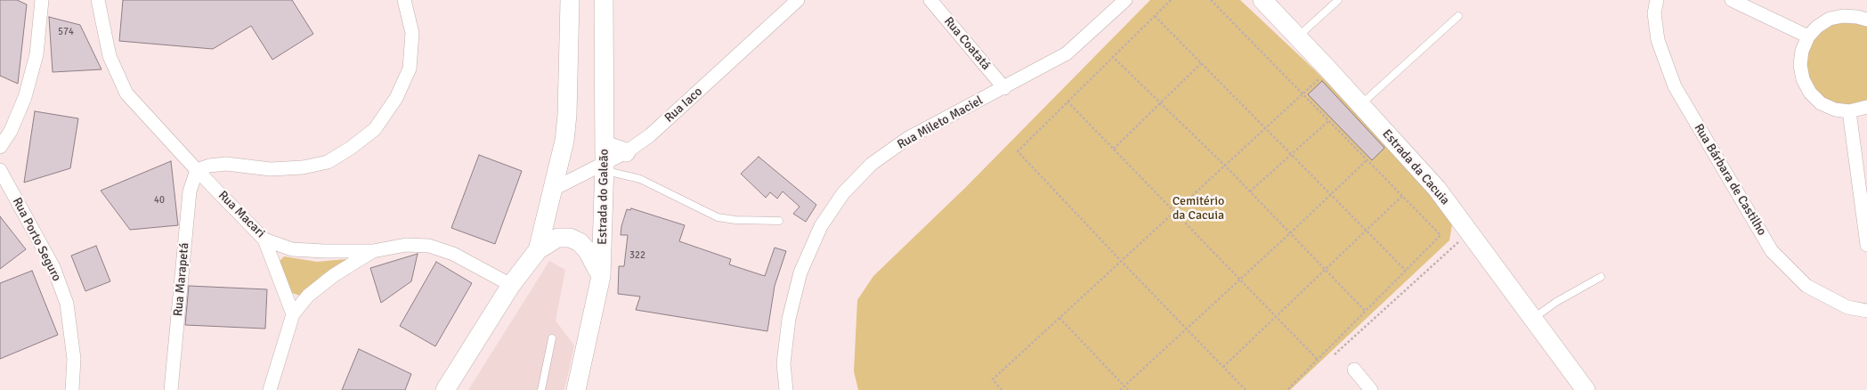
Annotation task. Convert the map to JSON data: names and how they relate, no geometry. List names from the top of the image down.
{
  "streets": {
    "main road": ["Estrada da Cacuia", "Estrada do Galeão"],
    "street": [
      "Rua Coatatá",
      "Rua Iaco",
      "Rua Mileto Maciel",
      "Rua Bárbara de Castilho",
      "Rua Macari",
      "Rua Porto Seguro",
      "Rua Marapetá"
    ]
  },
  "crossings": [
    ["Rua Coatatá", "Rua Mileto Maciel"],
    ["Rua Iaco", "Estrada do Galeão"],
    ["Rua Macari", "Rua Marapetá"]
  ],
  "parks": ["Cemitério da Cacuia"],
  "house_numbers": ["574", "40", "322"]
}
